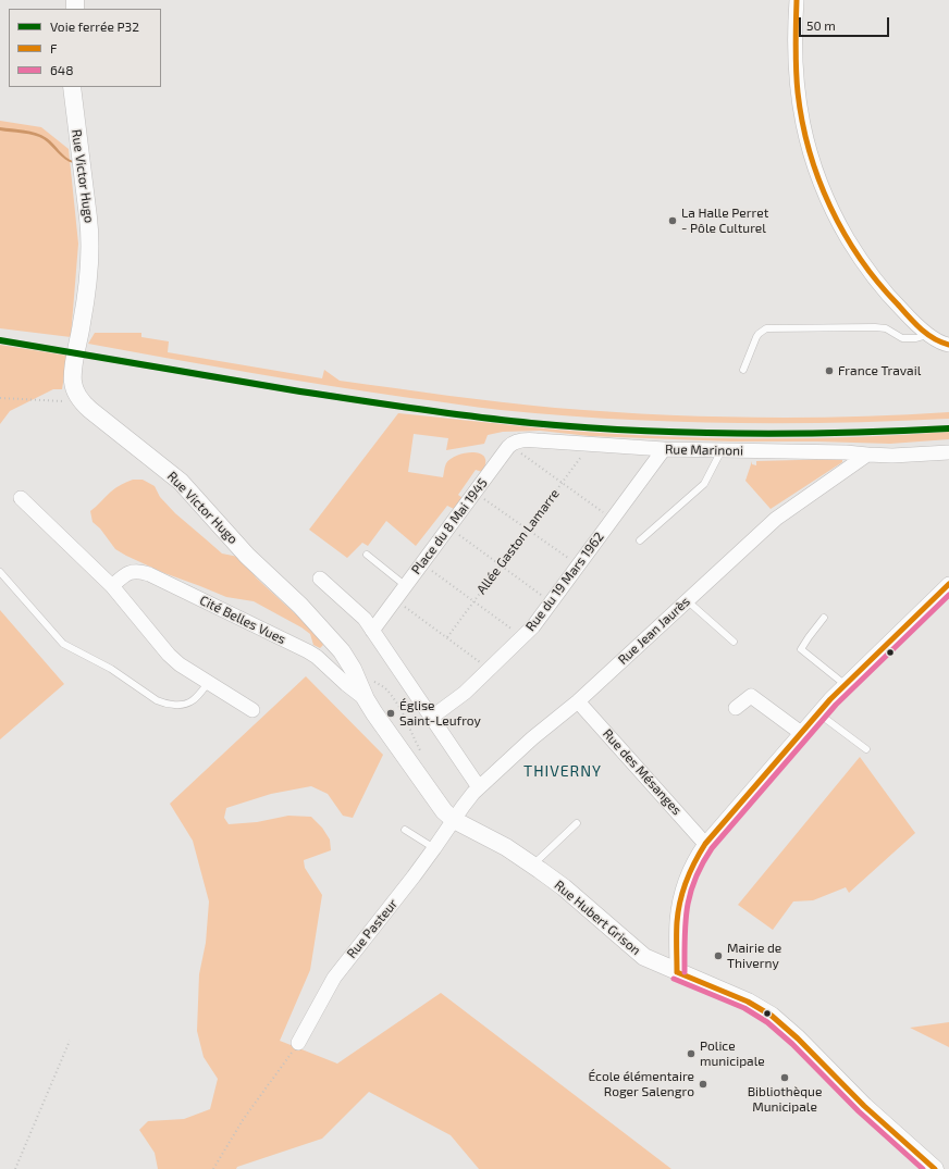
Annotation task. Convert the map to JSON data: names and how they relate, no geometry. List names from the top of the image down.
{
  "streets": {
    "street": [
      "Rue Victor Hugo",
      "Rue Marinoni",
      "Place du 8 Mai 1945",
      "Rue du 19 Mars 1962",
      "Cité Belles Vues",
      "Rue Jean Jaurès",
      "Rue des Mésanges",
      "Rue Hubert Grison",
      "Rue Pasteur"
    ],
    "path": ["Allée Gaston Lamarre"]
  },
  "crossings": [
    ["Rue Victor Hugo", "Cité Belles Vues"],
    ["Rue Victor Hugo", "Rue Jean Jaurès"],
    ["Rue Victor Hugo", "Rue Hubert Grison"],
    ["Rue Victor Hugo", "Rue Pasteur"],
    ["Rue Marinoni", "Place du 8 Mai 1945"],
    ["Rue Marinoni", "Allée Gaston Lamarre"],
    ["Rue Marinoni", "Rue du 19 Mars 1962"],
    ["Rue Marinoni", "Rue Jean Jaurès"],
    ["Rue Jean Jaurès", "Rue des Mésanges"],
    ["Rue Jean Jaurès", "Rue Hubert Grison"],
    ["Rue Jean Jaurès", "Rue Pasteur"],
    ["Rue Hubert Grison", "Rue Pasteur"]
  ],
  "districts": ["THIVERNY"],
  "places": [
    "La Halle Perret - Pôle Culturel",
    "France Travail",
    "Église Saint-Leufroy",
    "Mairie de Thiverny",
    "Police municipale",
    "Bibliothèque Municipale",
    "École élémentaire Roger Salengro"
  ],
  "lines": ["transit line F", "rail line P32", "transit line 648"],
  "legend": ["Voie ferrée P32", "F", "648"],
  "scale_bar": "50 m"
}
